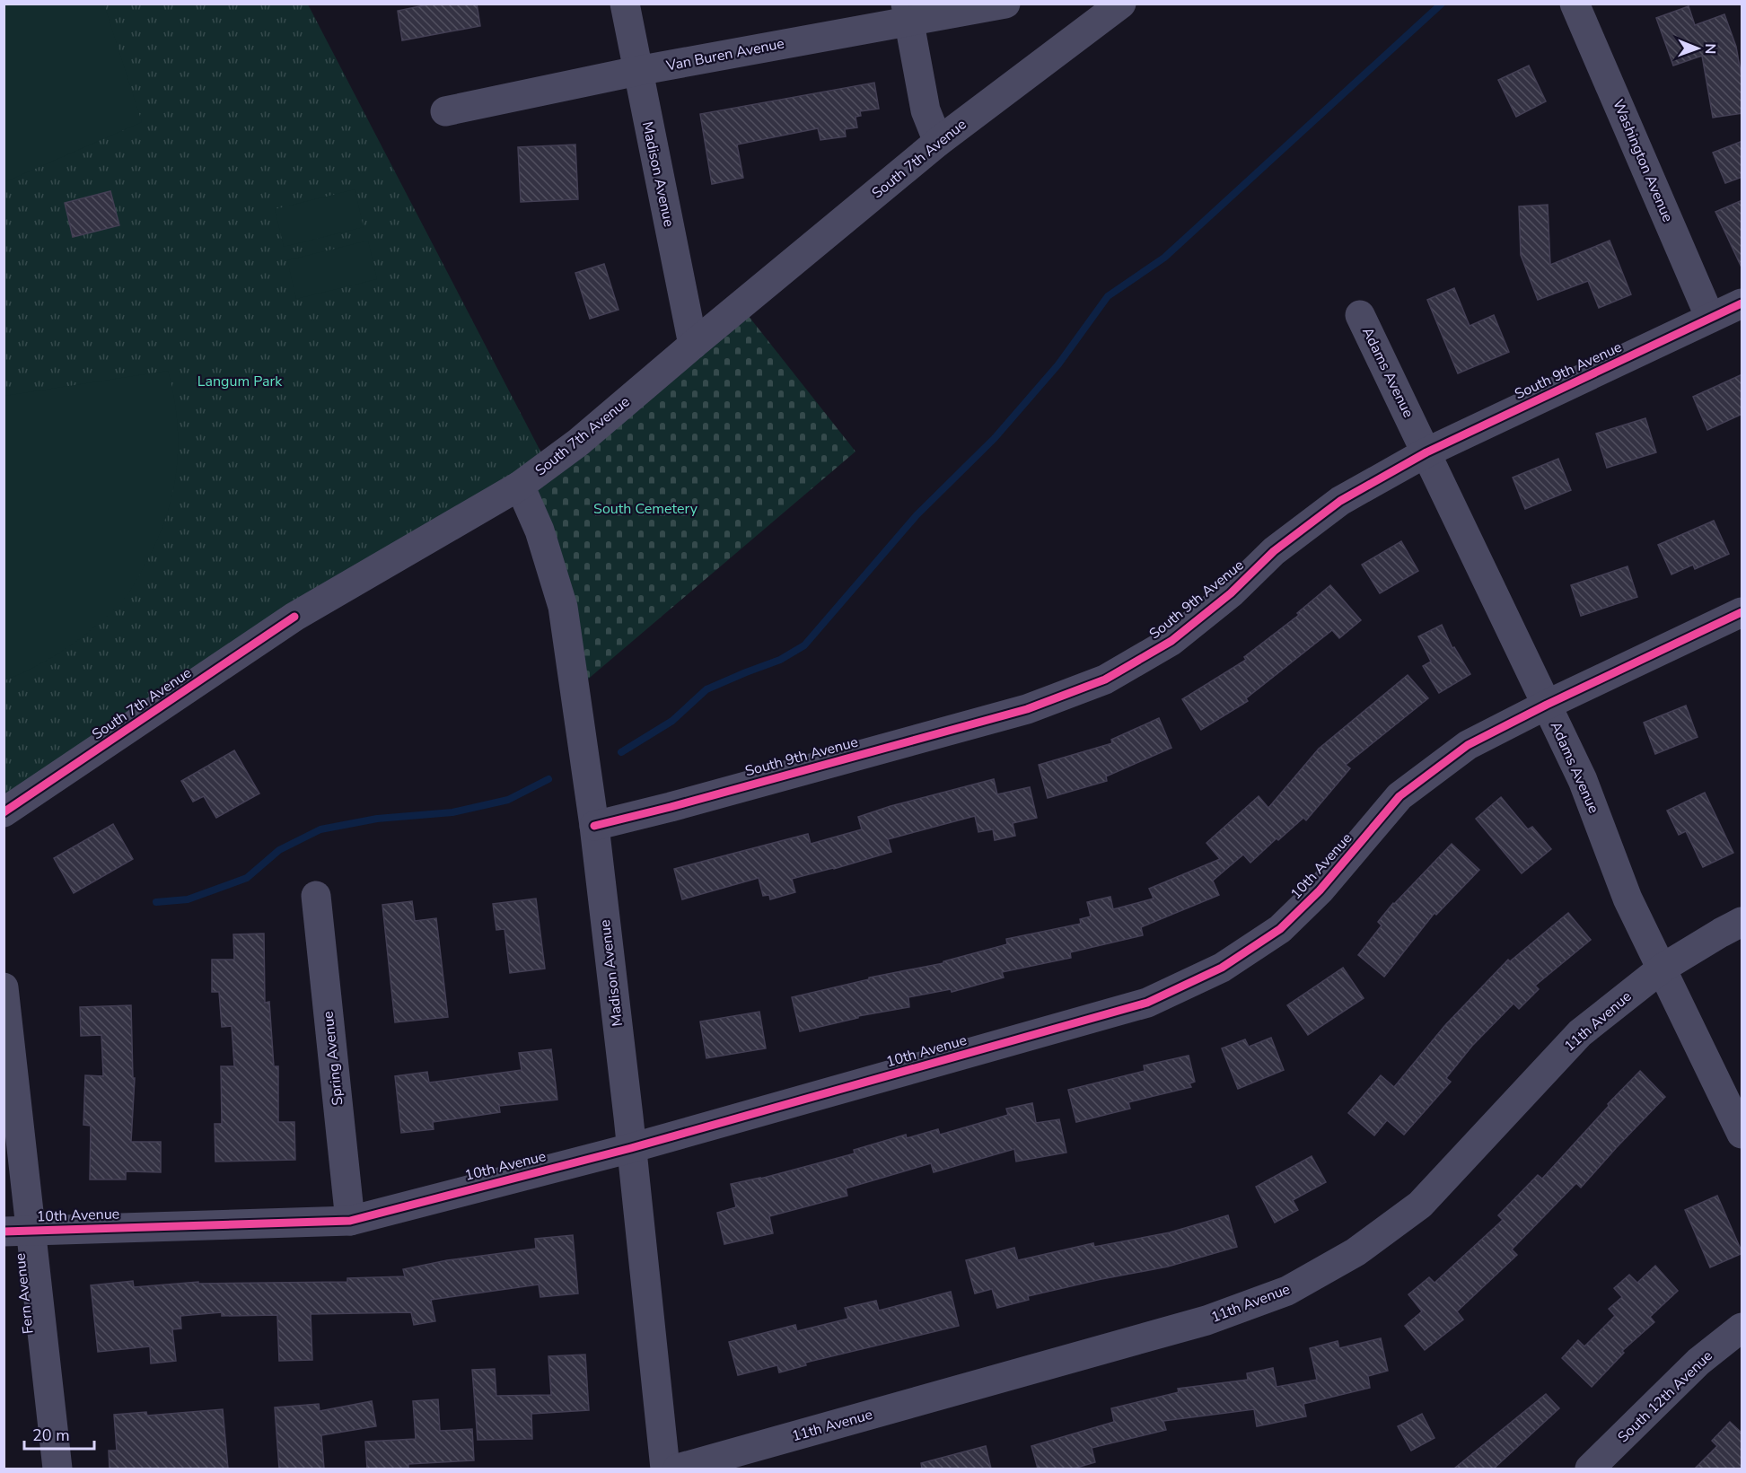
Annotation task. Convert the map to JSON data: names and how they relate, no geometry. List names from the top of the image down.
{
  "streets": {
    "street": [
      "Van Buren Avenue",
      "South 7th Avenue",
      "Washington Avenue",
      "Madison Avenue",
      "South 9th Avenue",
      "Adams Avenue",
      "10th Avenue",
      "11th Avenue",
      "Spring Avenue",
      "Fern Avenue",
      "South 12th Avenue"
    ]
  },
  "crossings": [
    ["Van Buren Avenue", "Madison Avenue"],
    ["South 7th Avenue", "Madison Avenue"],
    ["Washington Avenue", "South 9th Avenue"],
    ["Madison Avenue", "South 9th Avenue"],
    ["Madison Avenue", "10th Avenue"],
    ["South 9th Avenue", "Adams Avenue"],
    ["Adams Avenue", "10th Avenue"],
    ["Adams Avenue", "11th Avenue"],
    ["10th Avenue", "Spring Avenue"],
    ["10th Avenue", "Fern Avenue"]
  ],
  "parks": ["Langum Park", "South Cemetery"],
  "scale_bar": "20 m",
  "north": "right"
}
